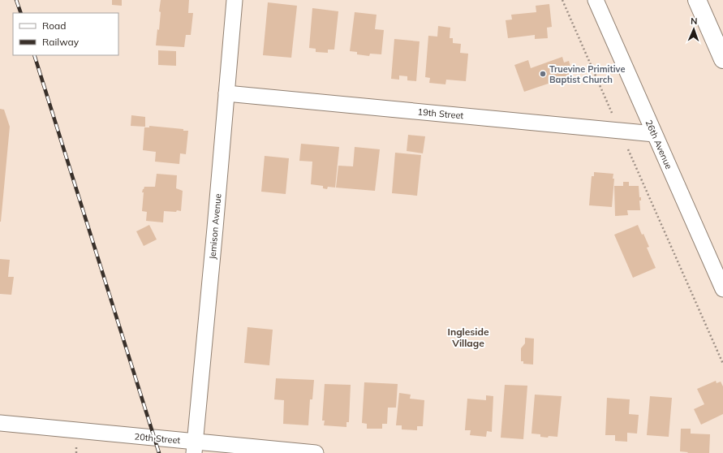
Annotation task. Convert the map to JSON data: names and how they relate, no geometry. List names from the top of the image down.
{
  "streets": {
    "street": [
      "19th Street",
      "26th Avenue",
      "Jemison Avenue",
      "20th Street"
    ]
  },
  "crossings": [
    ["19th Street", "26th Avenue"],
    ["19th Street", "Jemison Avenue"],
    ["Jemison Avenue", "20th Street"]
  ],
  "districts": ["Ingleside Village"],
  "places": ["Truevine Primitive Baptist Church"],
  "legend": ["Road", "Railway"],
  "north": "top"
}
